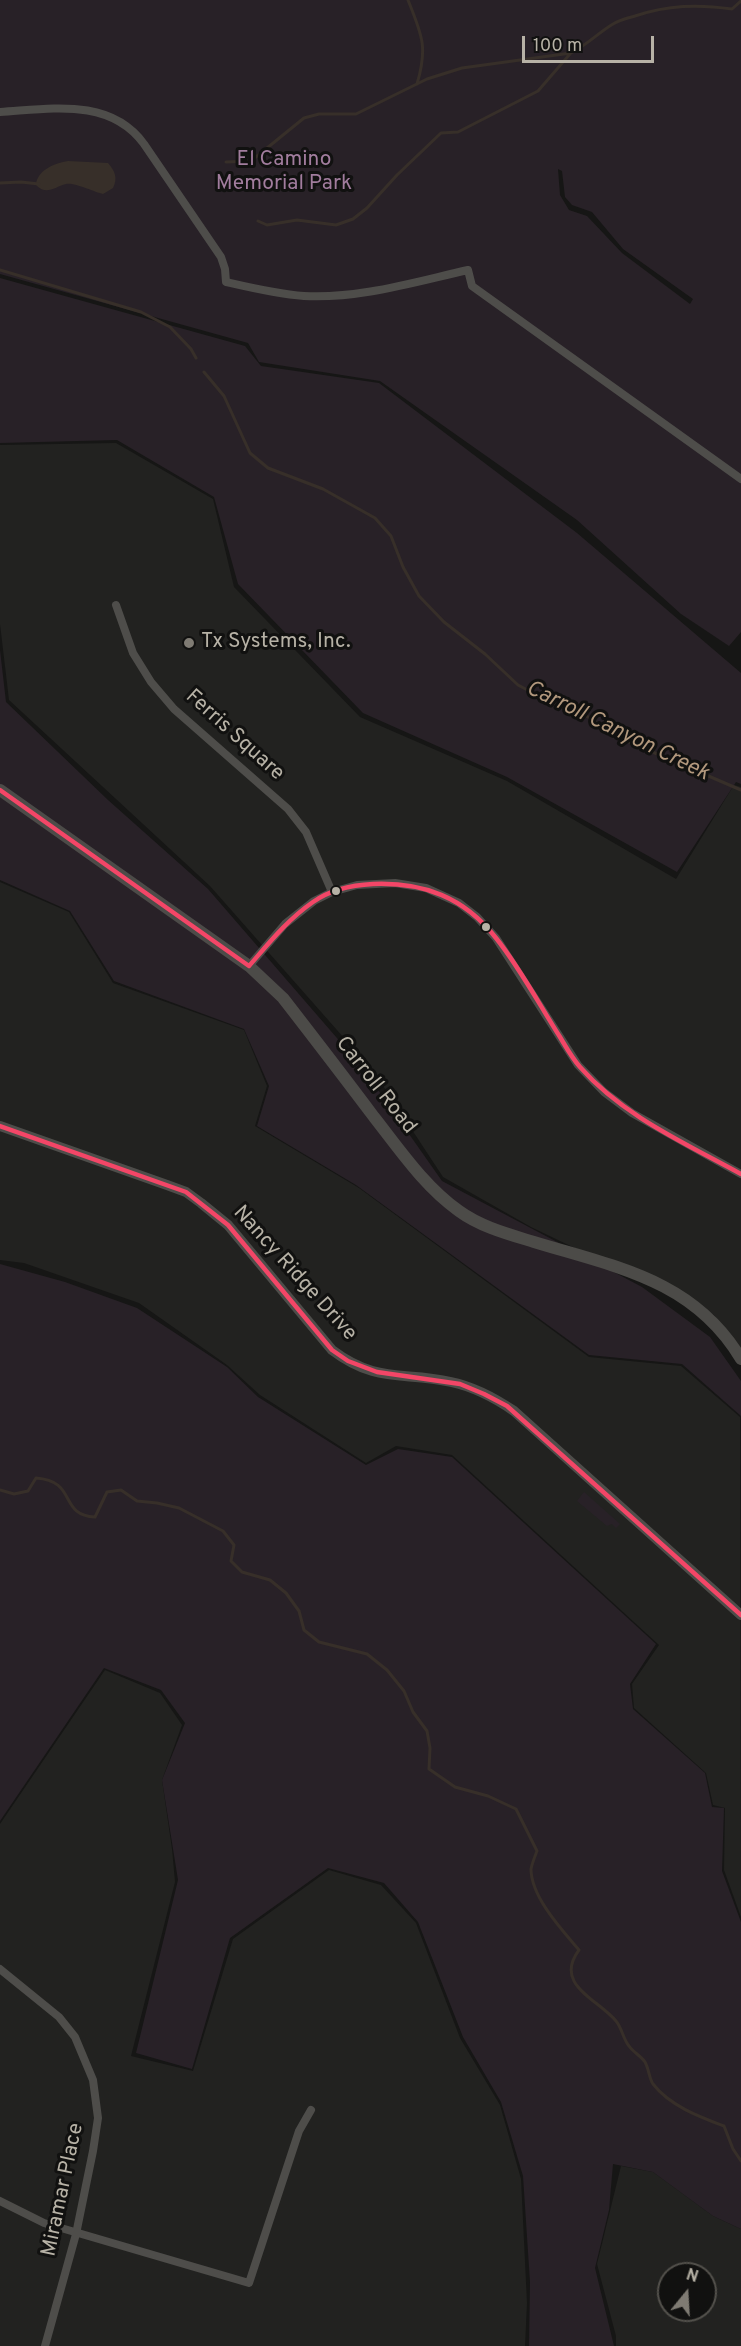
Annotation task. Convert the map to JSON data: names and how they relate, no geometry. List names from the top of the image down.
{
  "streets": {
    "main road": ["Carroll Road"],
    "street": ["Ferris Square", "Nancy Ridge Drive", "Miramar Place"]
  },
  "water": ["Carroll Canyon Creek"],
  "parks": ["El Camino Memorial Park"],
  "places": ["Tx Systems, Inc."],
  "scale_bar": "100 m",
  "north": "top"
}
